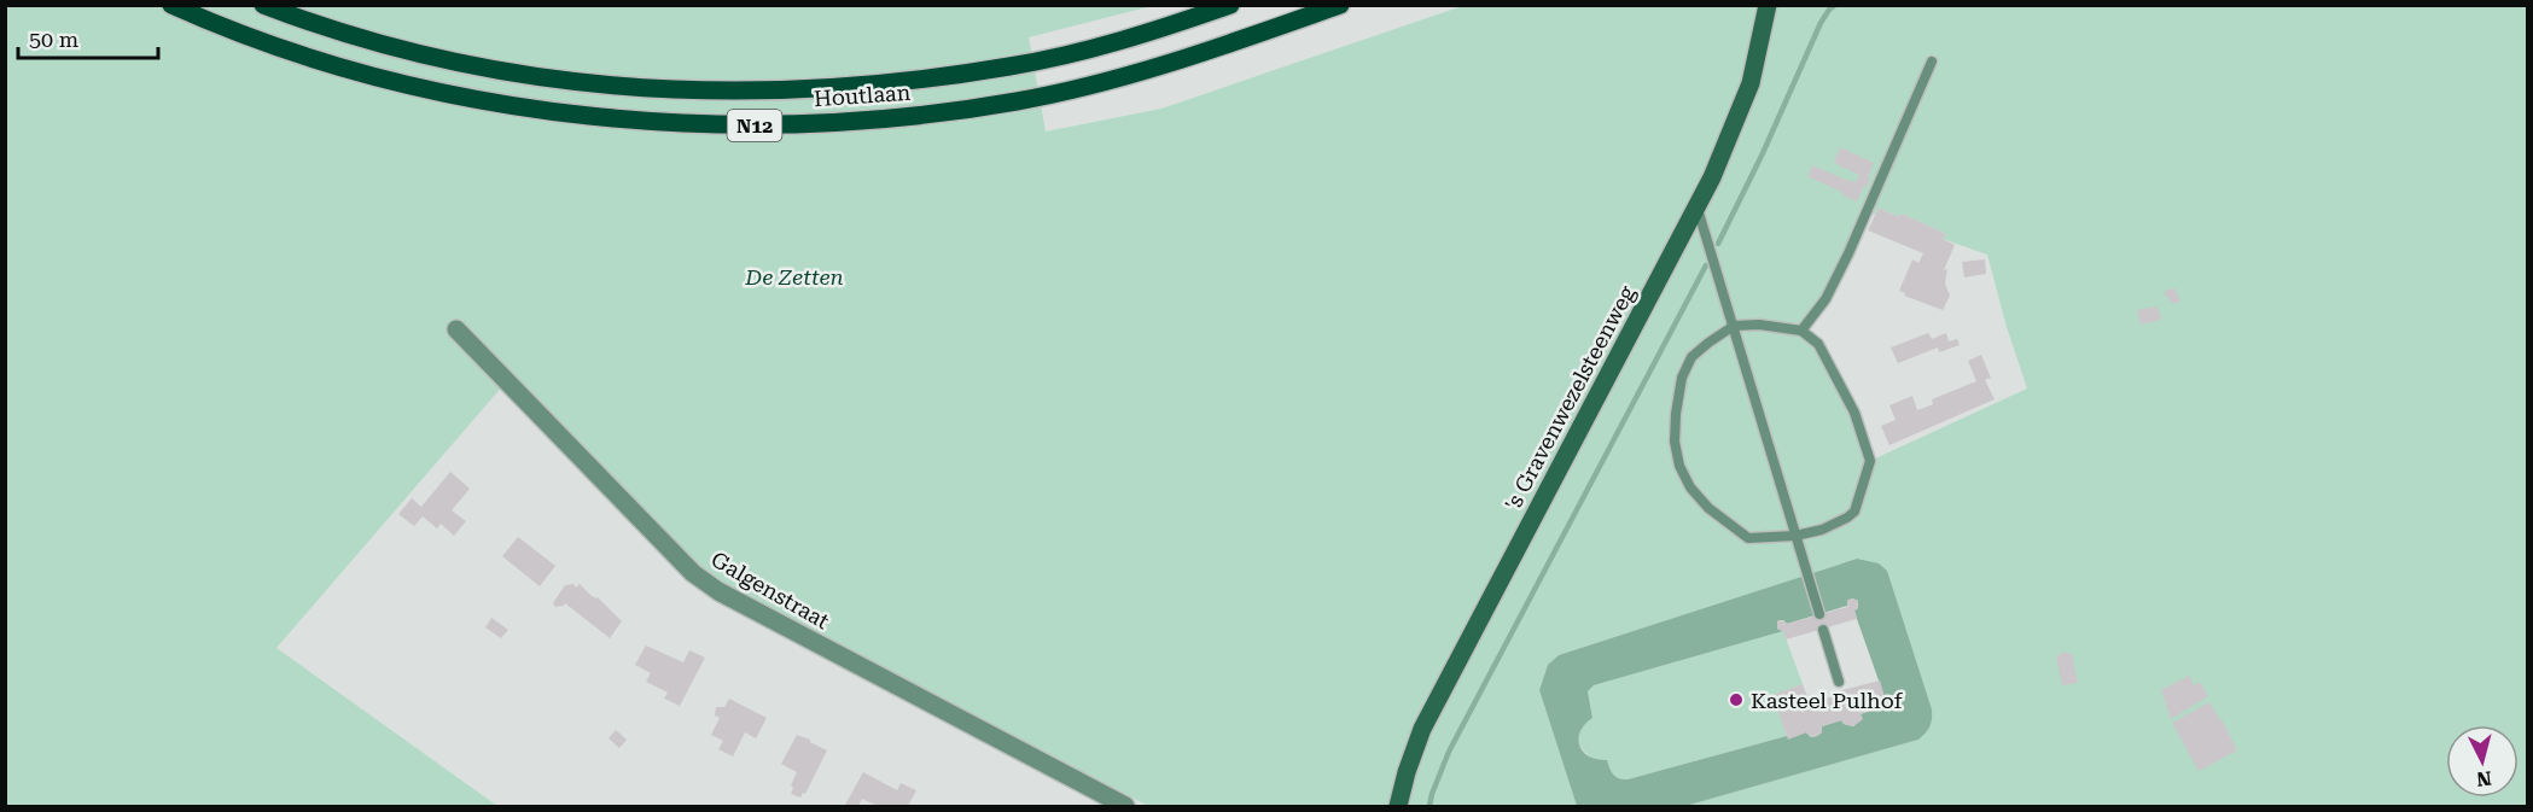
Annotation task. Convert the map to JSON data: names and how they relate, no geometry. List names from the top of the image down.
{
  "streets": {
    "main road": ["Houtlaan", "N12"],
    "street": ["'s Gravenwezelsteenweg", "Galgenstraat"]
  },
  "parks": ["De Zetten"],
  "places": ["Kasteel Pulhof"],
  "scale_bar": "50 m",
  "north": "bottom"
}
